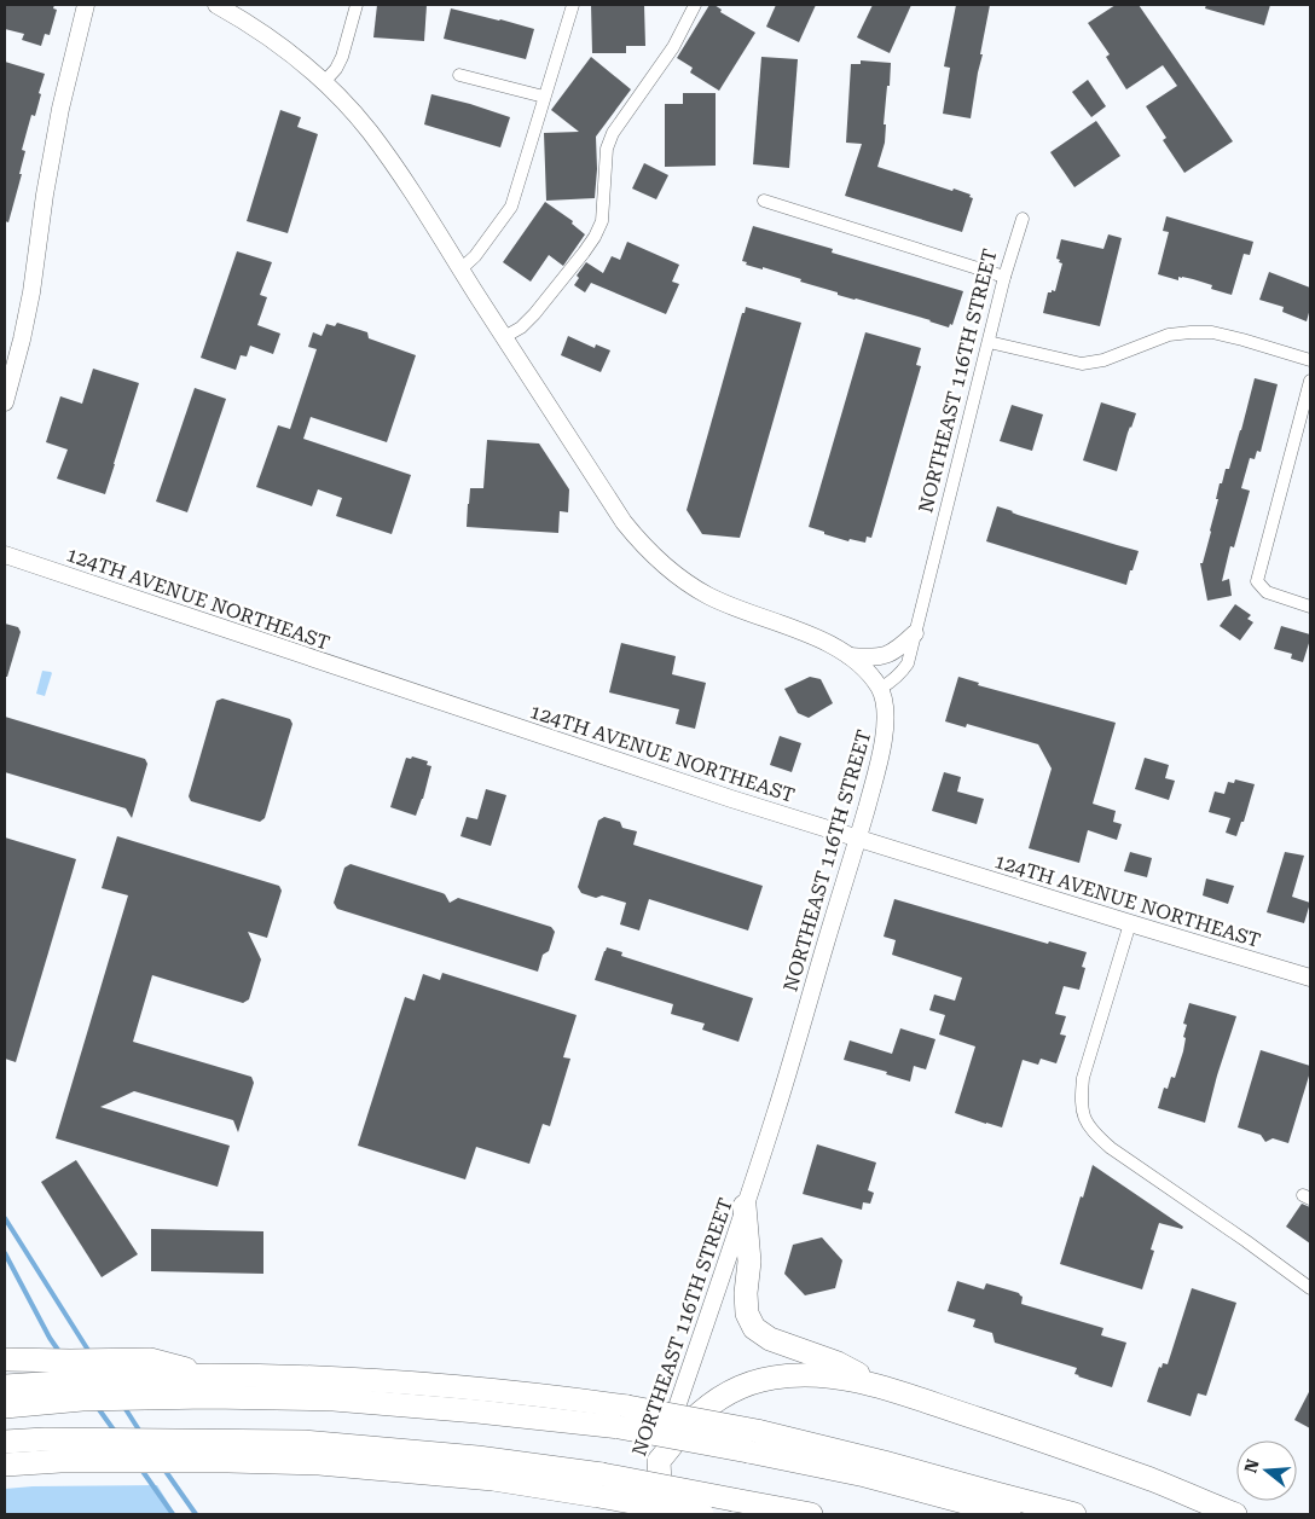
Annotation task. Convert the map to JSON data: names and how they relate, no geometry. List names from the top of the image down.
{
  "streets": {
    "street": ["NORTHEAST 116TH STREET", "124TH AVENUE NORTHEAST"]
  },
  "crossings": [
    ["NORTHEAST 116TH STREET", "124TH AVENUE NORTHEAST"]
  ],
  "north": "left"
}
